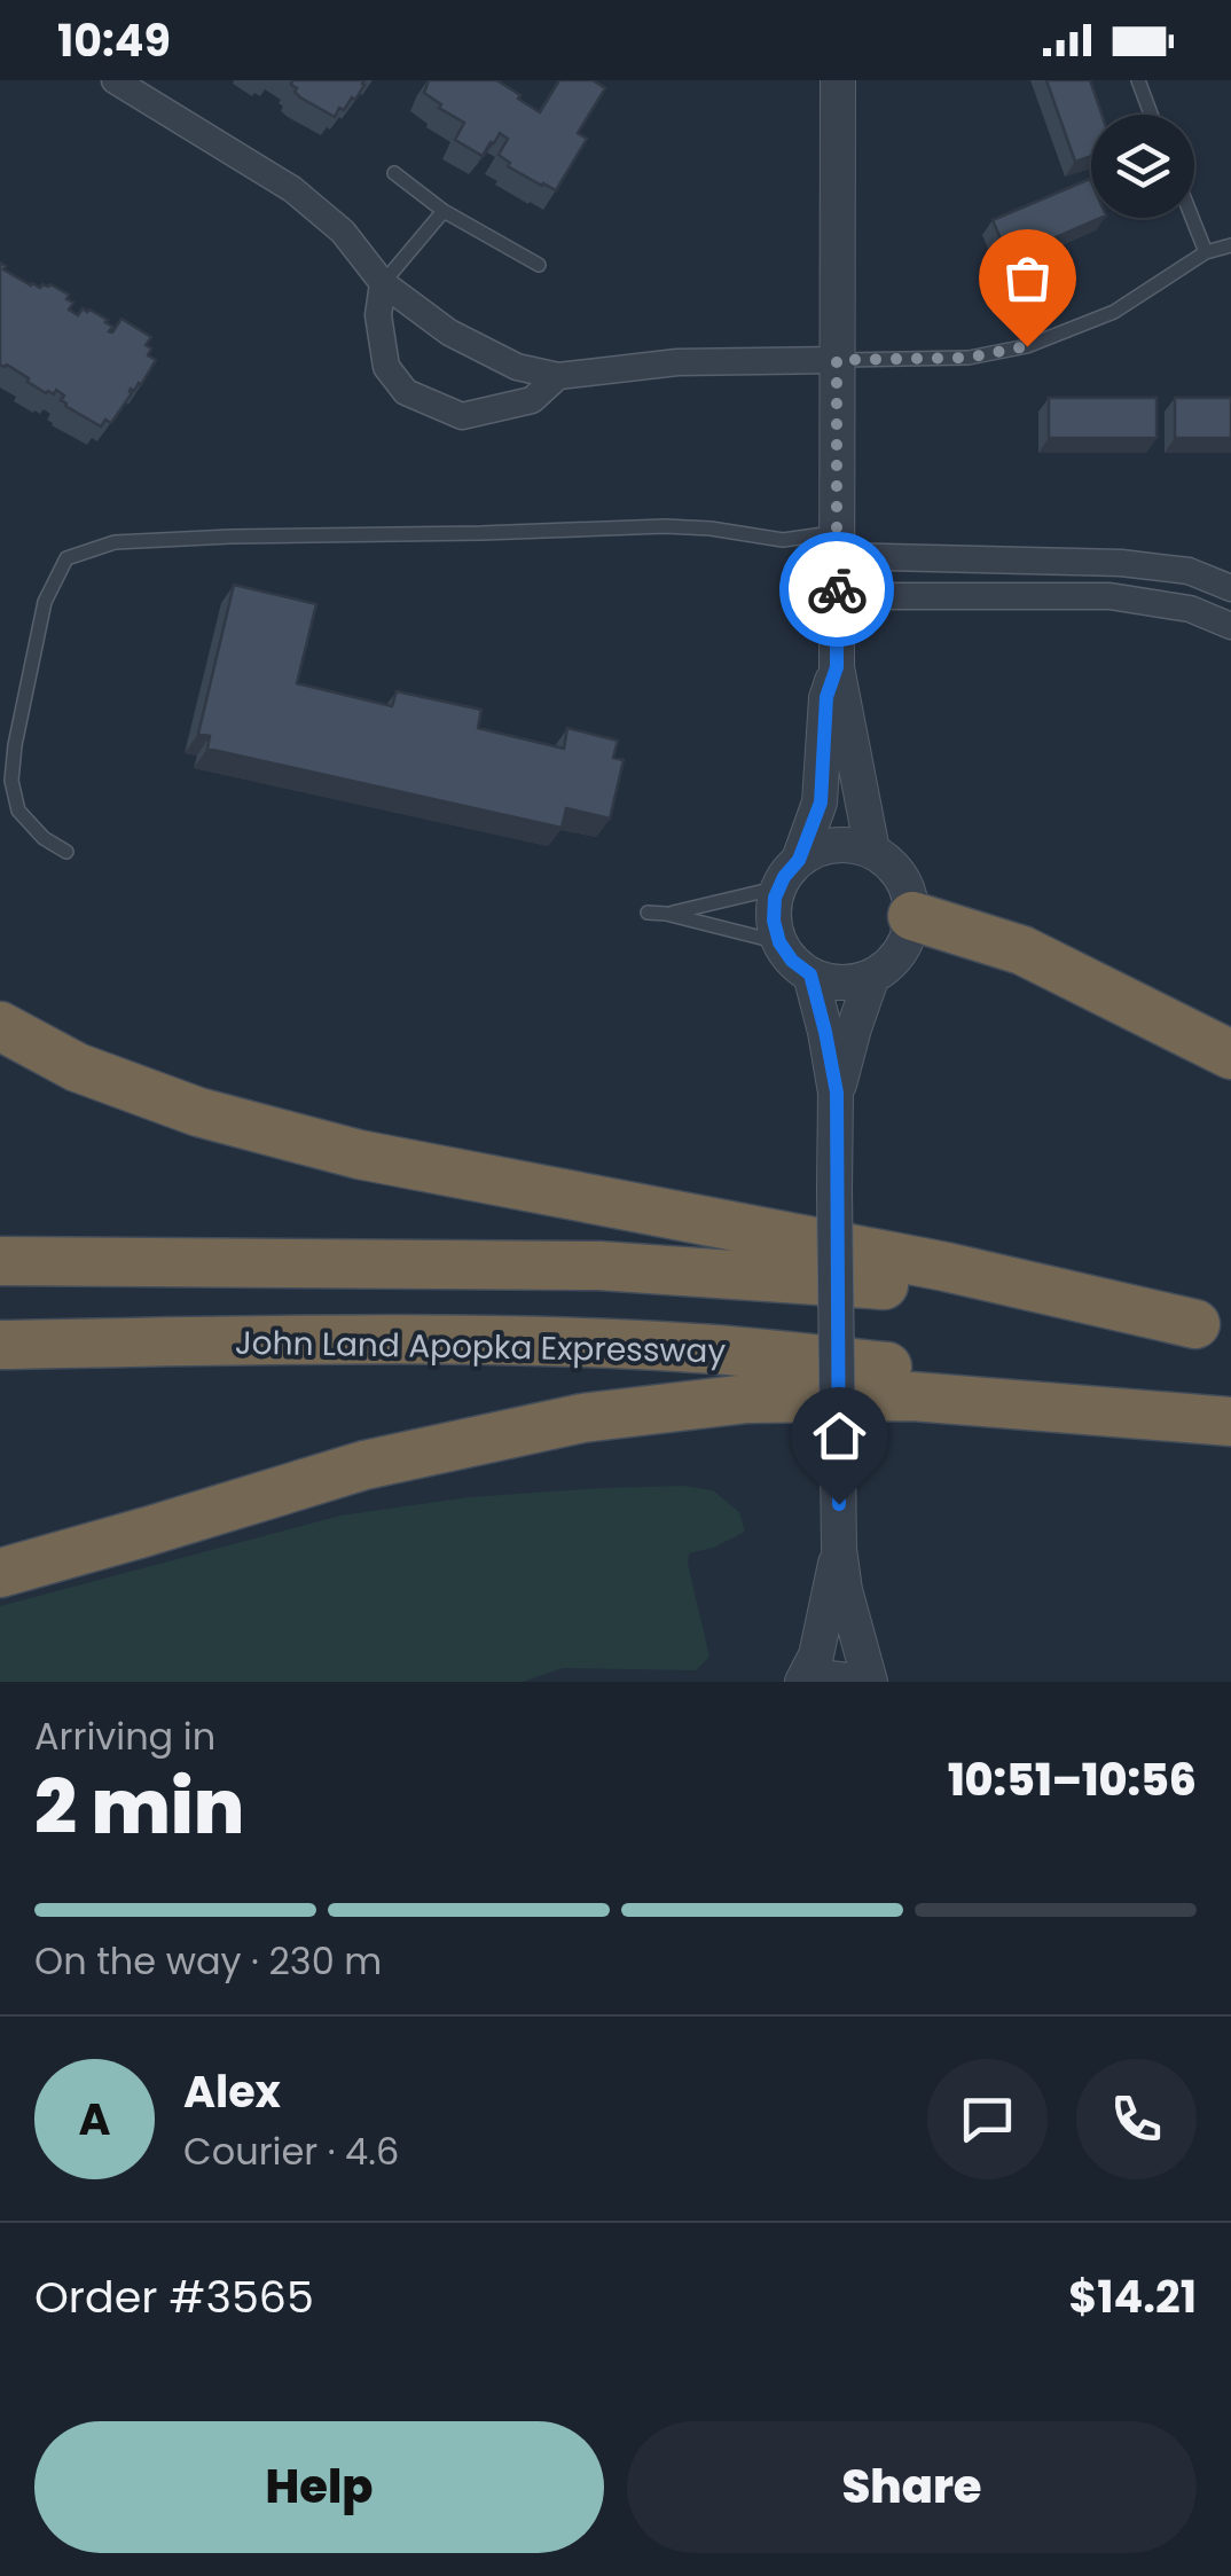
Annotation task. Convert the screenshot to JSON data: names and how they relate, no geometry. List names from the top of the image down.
{
  "streets": {
    "highway": ["John Land Apopka Expressway"]
  },
  "page": {
    "status": "10:49",
    "heading": ["2 min", "Arriving in", "10:51–10:56"],
    "panel": [
      "Alex",
      "Courier · 4.6",
      "Order #3565",
      "$14.21"
    ],
    "bar": "On the way · 230 m",
    "round": "A",
    "buttons": ["Help", "Share"]
  }
}
